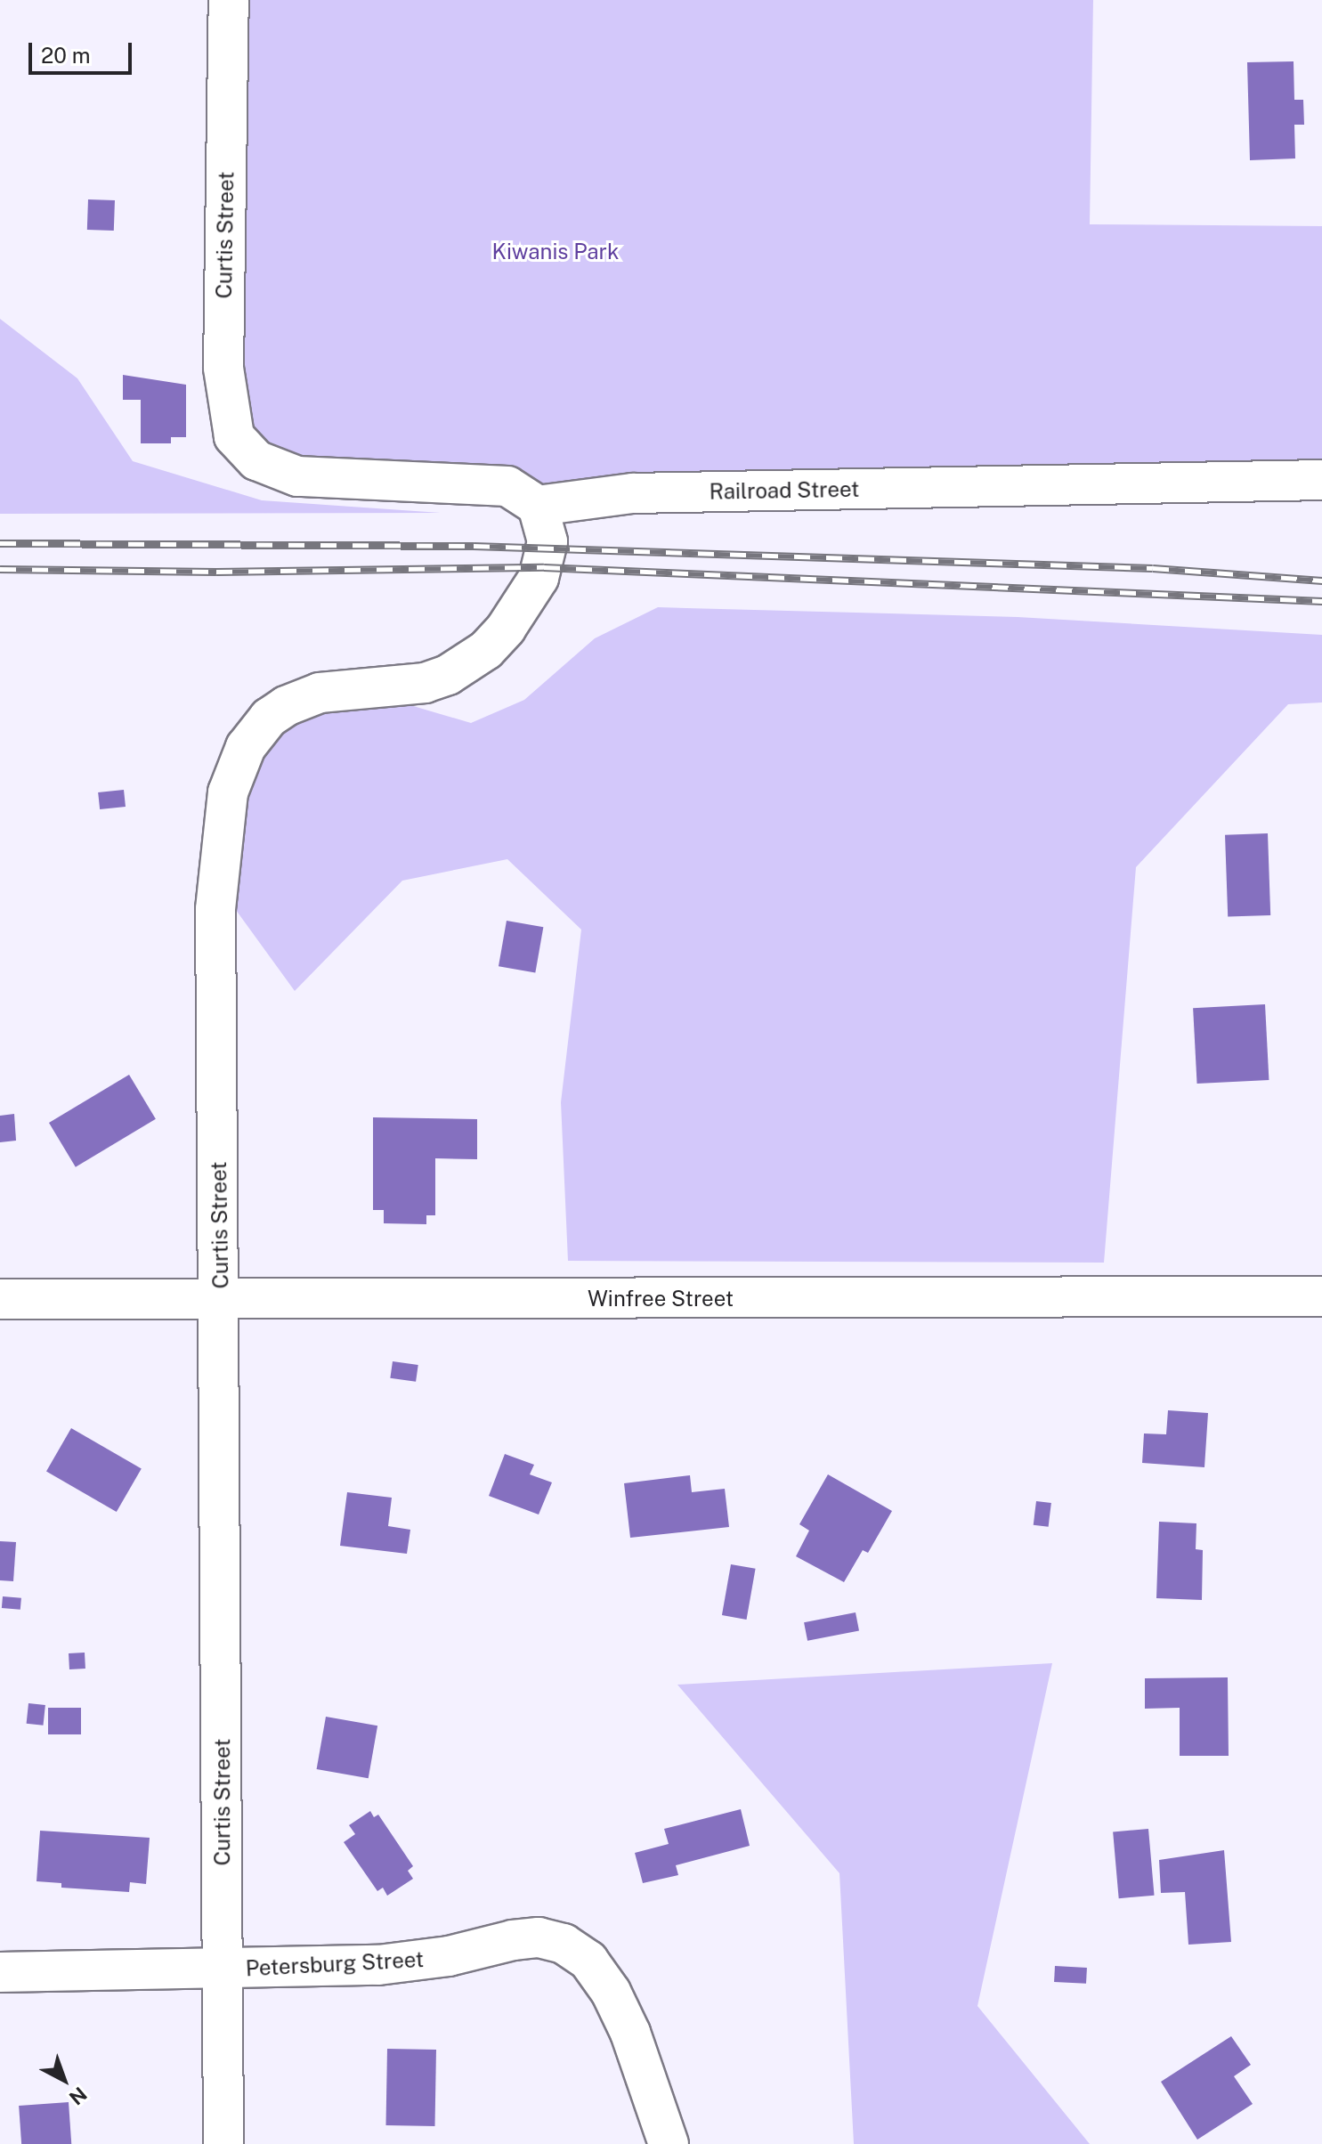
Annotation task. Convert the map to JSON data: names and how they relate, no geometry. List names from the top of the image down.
{
  "streets": {
    "street": [
      "Curtis Street",
      "Railroad Street",
      "Winfree Street",
      "Petersburg Street"
    ]
  },
  "crossings": [
    ["Curtis Street", "Railroad Street"],
    ["Curtis Street", "Winfree Street"],
    ["Curtis Street", "Petersburg Street"]
  ],
  "parks": ["Kiwanis Park"],
  "scale_bar": "20 m",
  "north": "bottom right"
}
